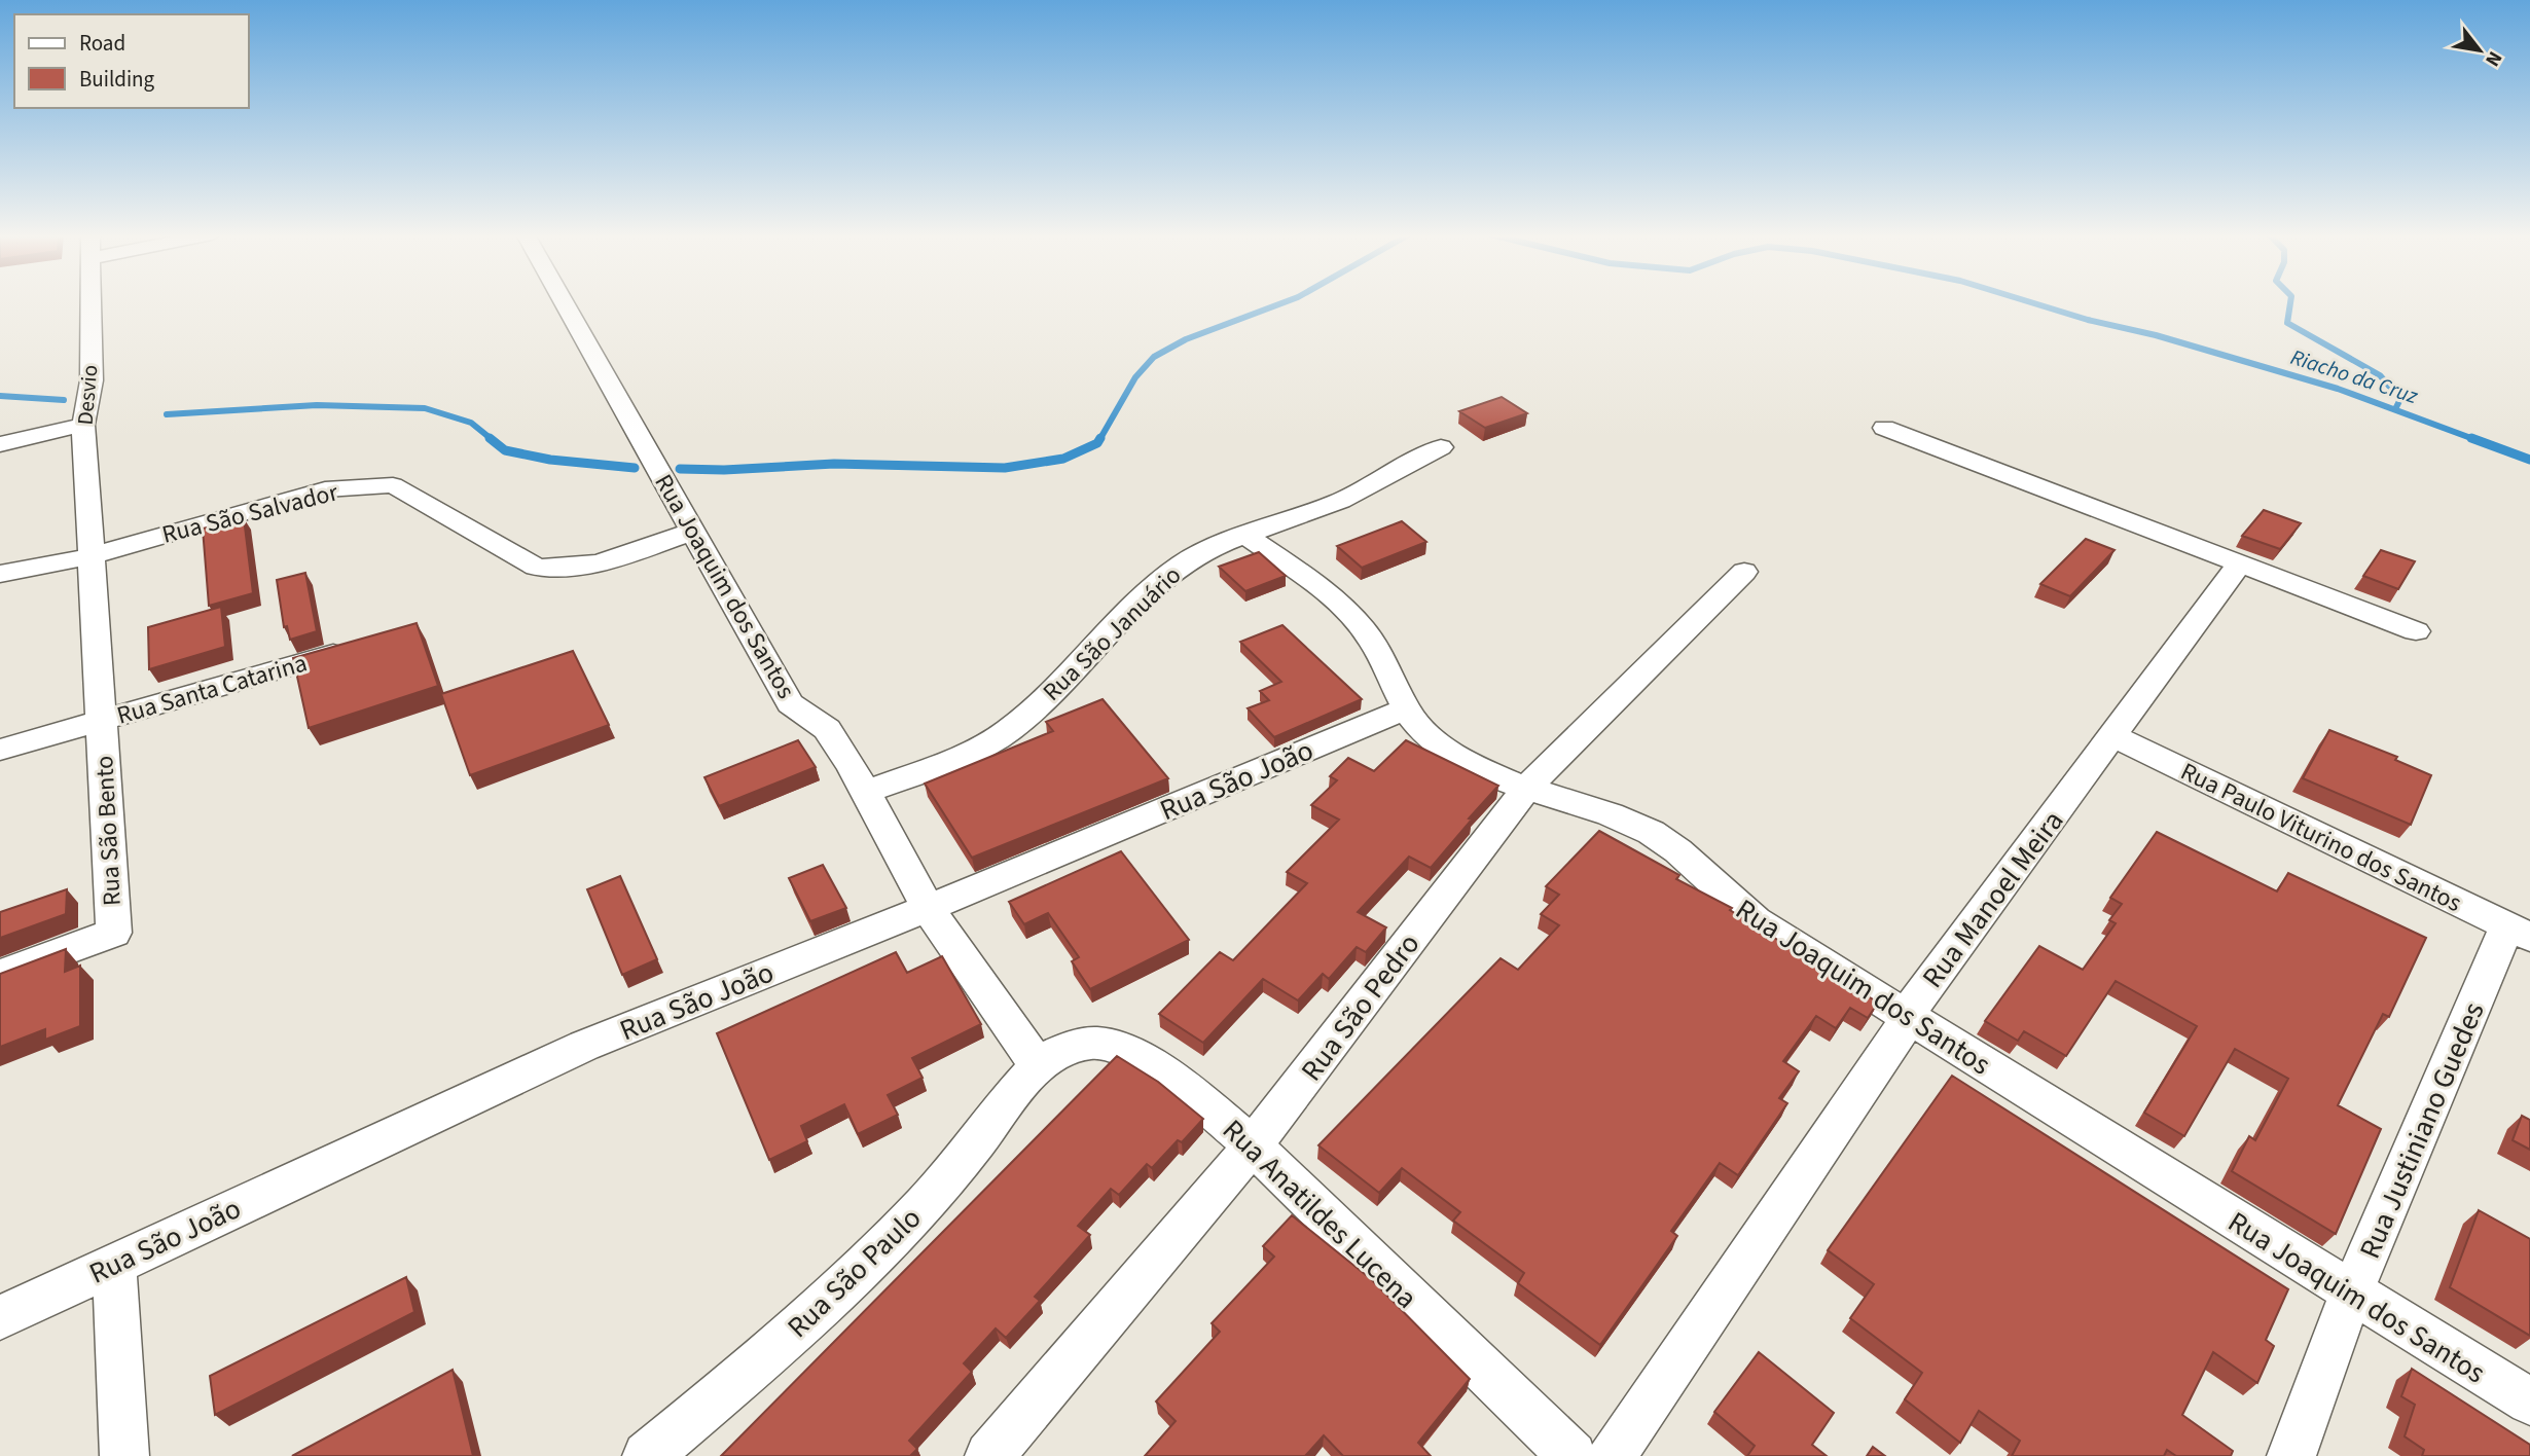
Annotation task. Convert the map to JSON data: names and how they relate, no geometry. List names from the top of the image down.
{
  "streets": {
    "street": [
      "Desvio",
      "Rua São Salvador",
      "Rua Joaquim dos Santos",
      "Rua São Januário",
      "Rua Santa Catarina",
      "Rua São João",
      "Rua São Bento",
      "Rua Paulo Viturino dos Santos",
      "Rua Manoel Meira",
      "Rua São Pedro",
      "Rua Justiniano Guedes",
      "Rua Anatildes Lucena",
      "Rua São Paulo"
    ]
  },
  "crossings": [
    ["Desvio", "Rua São Salvador"],
    ["Desvio", "Rua São Bento"],
    ["Rua São Salvador", "Rua Joaquim dos Santos"],
    ["Rua São Salvador", "Rua São Bento"],
    ["Rua Joaquim dos Santos", "Rua São Januário"],
    ["Rua Joaquim dos Santos", "Rua São João"],
    ["Rua Joaquim dos Santos", "Rua Manoel Meira"],
    ["Rua Joaquim dos Santos", "Rua São Pedro"],
    ["Rua Joaquim dos Santos", "Rua Justiniano Guedes"],
    ["Rua Joaquim dos Santos", "Rua Anatildes Lucena"],
    ["Rua Joaquim dos Santos", "Rua São Paulo"],
    ["Rua Santa Catarina", "Rua São Bento"],
    ["Rua Paulo Viturino dos Santos", "Rua Manoel Meira"],
    ["Rua Paulo Viturino dos Santos", "Rua Justiniano Guedes"],
    ["Rua São Pedro", "Rua Anatildes Lucena"],
    ["Rua Anatildes Lucena", "Rua São Paulo"]
  ],
  "water": ["Riacho da Cruz"],
  "legend": ["Road", "Building"],
  "north": "bottom right"
}
